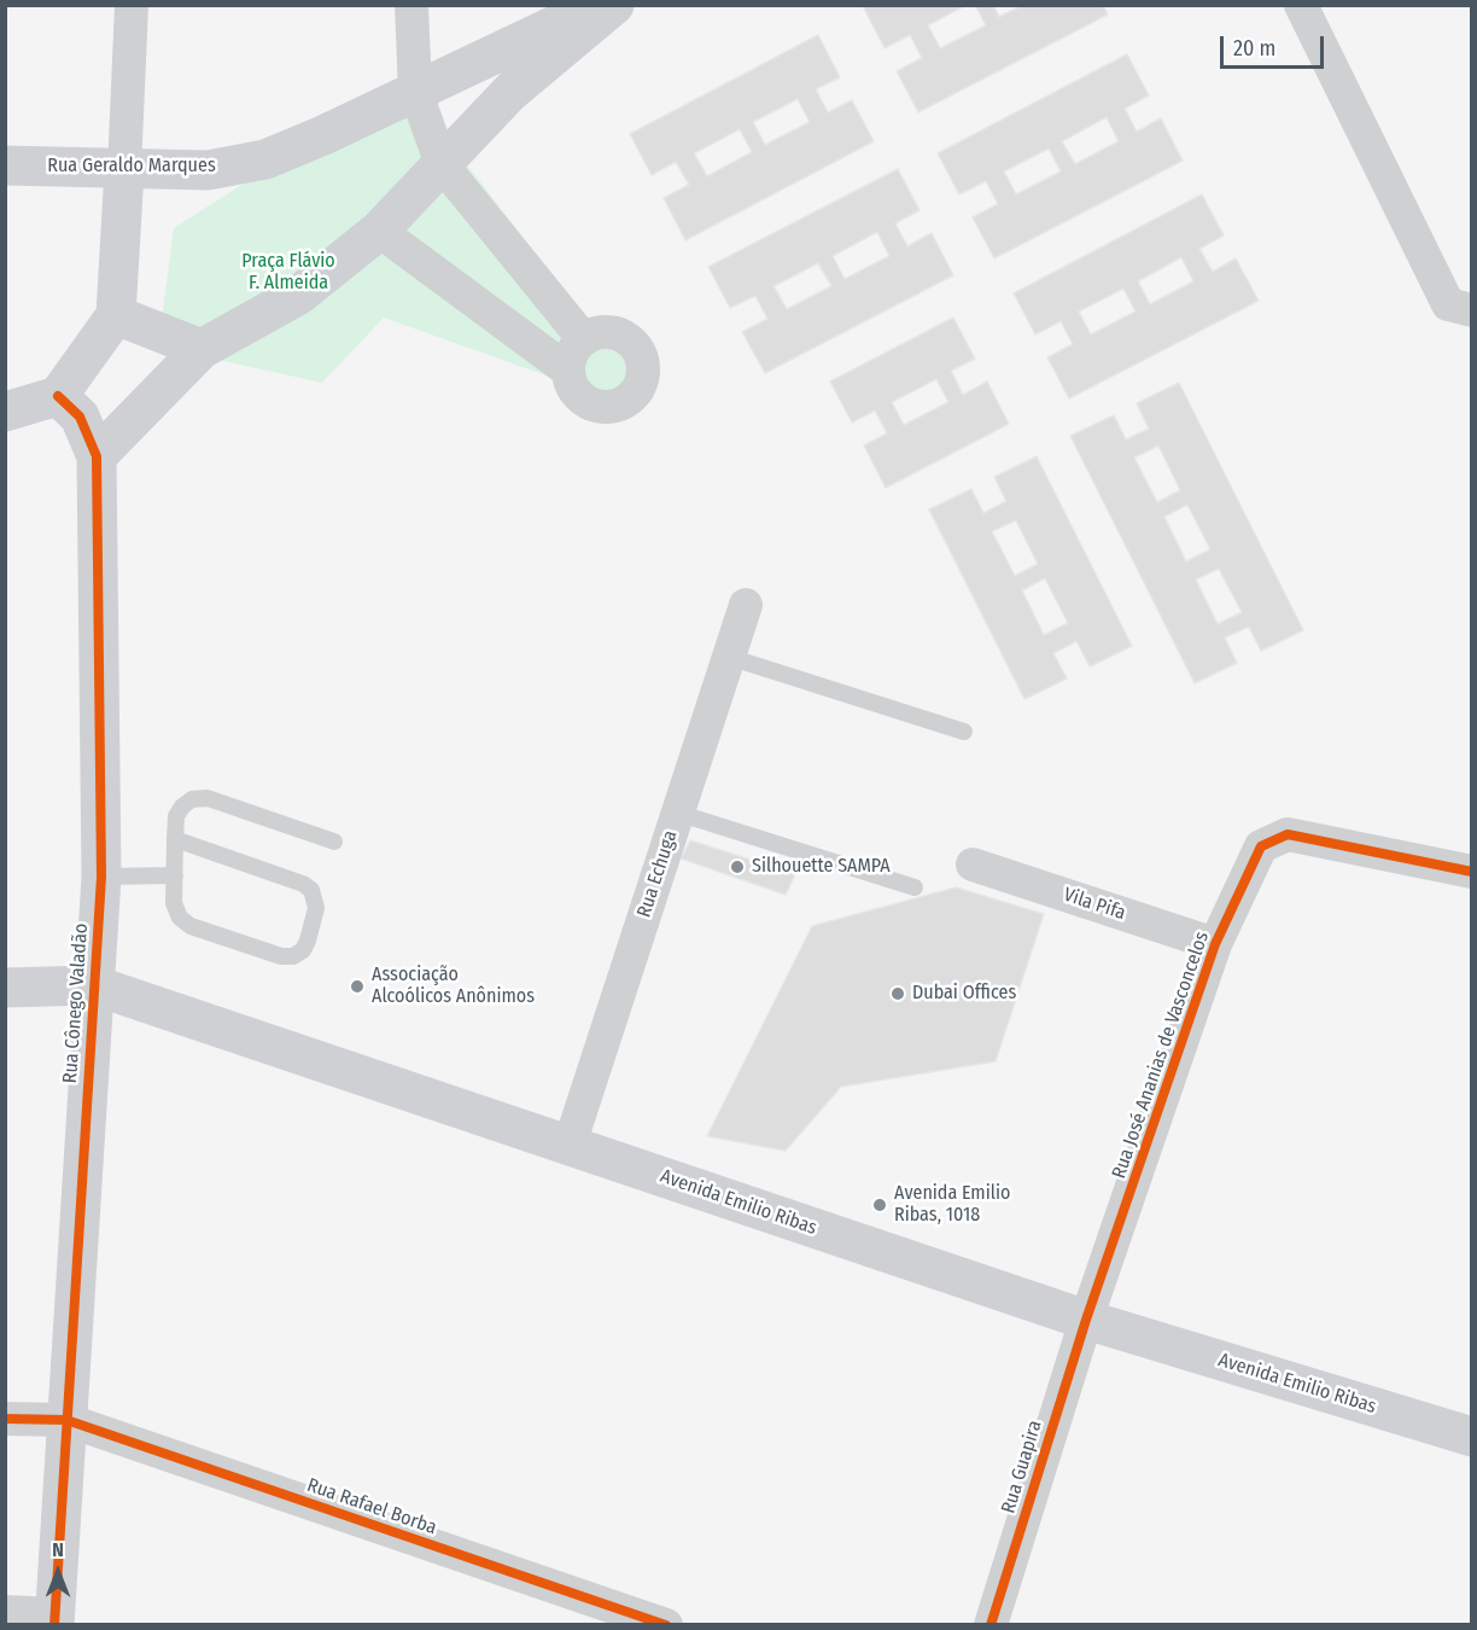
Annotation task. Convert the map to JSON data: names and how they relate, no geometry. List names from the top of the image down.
{
  "streets": {
    "street": [
      "Rua Geraldo Marques",
      "Rua Echuga",
      "Vila Pifa",
      "Rua Cônego Valadão",
      "Rua José Ananias de Vasconcelos",
      "Avenida Emilio Ribas",
      "Rua Guapira",
      "Rua Rafael Borba"
    ]
  },
  "crossings": [
    ["Rua Echuga", "Avenida Emilio Ribas"],
    ["Vila Pifa", "Rua José Ananias de Vasconcelos"],
    ["Rua Cônego Valadão", "Avenida Emilio Ribas"],
    ["Rua Cônego Valadão", "Rua Rafael Borba"],
    ["Rua José Ananias de Vasconcelos", "Avenida Emilio Ribas"],
    ["Rua José Ananias de Vasconcelos", "Rua Guapira"],
    ["Avenida Emilio Ribas", "Rua Guapira"]
  ],
  "parks": ["Praça Flávio F. Almeida"],
  "places": [
    "Silhouette SAMPA",
    "Associação Alcoólicos Anônimos",
    "Dubai Offices",
    "Avenida Emilio Ribas, 1018"
  ],
  "scale_bar": "20 m",
  "north": "top"
}
